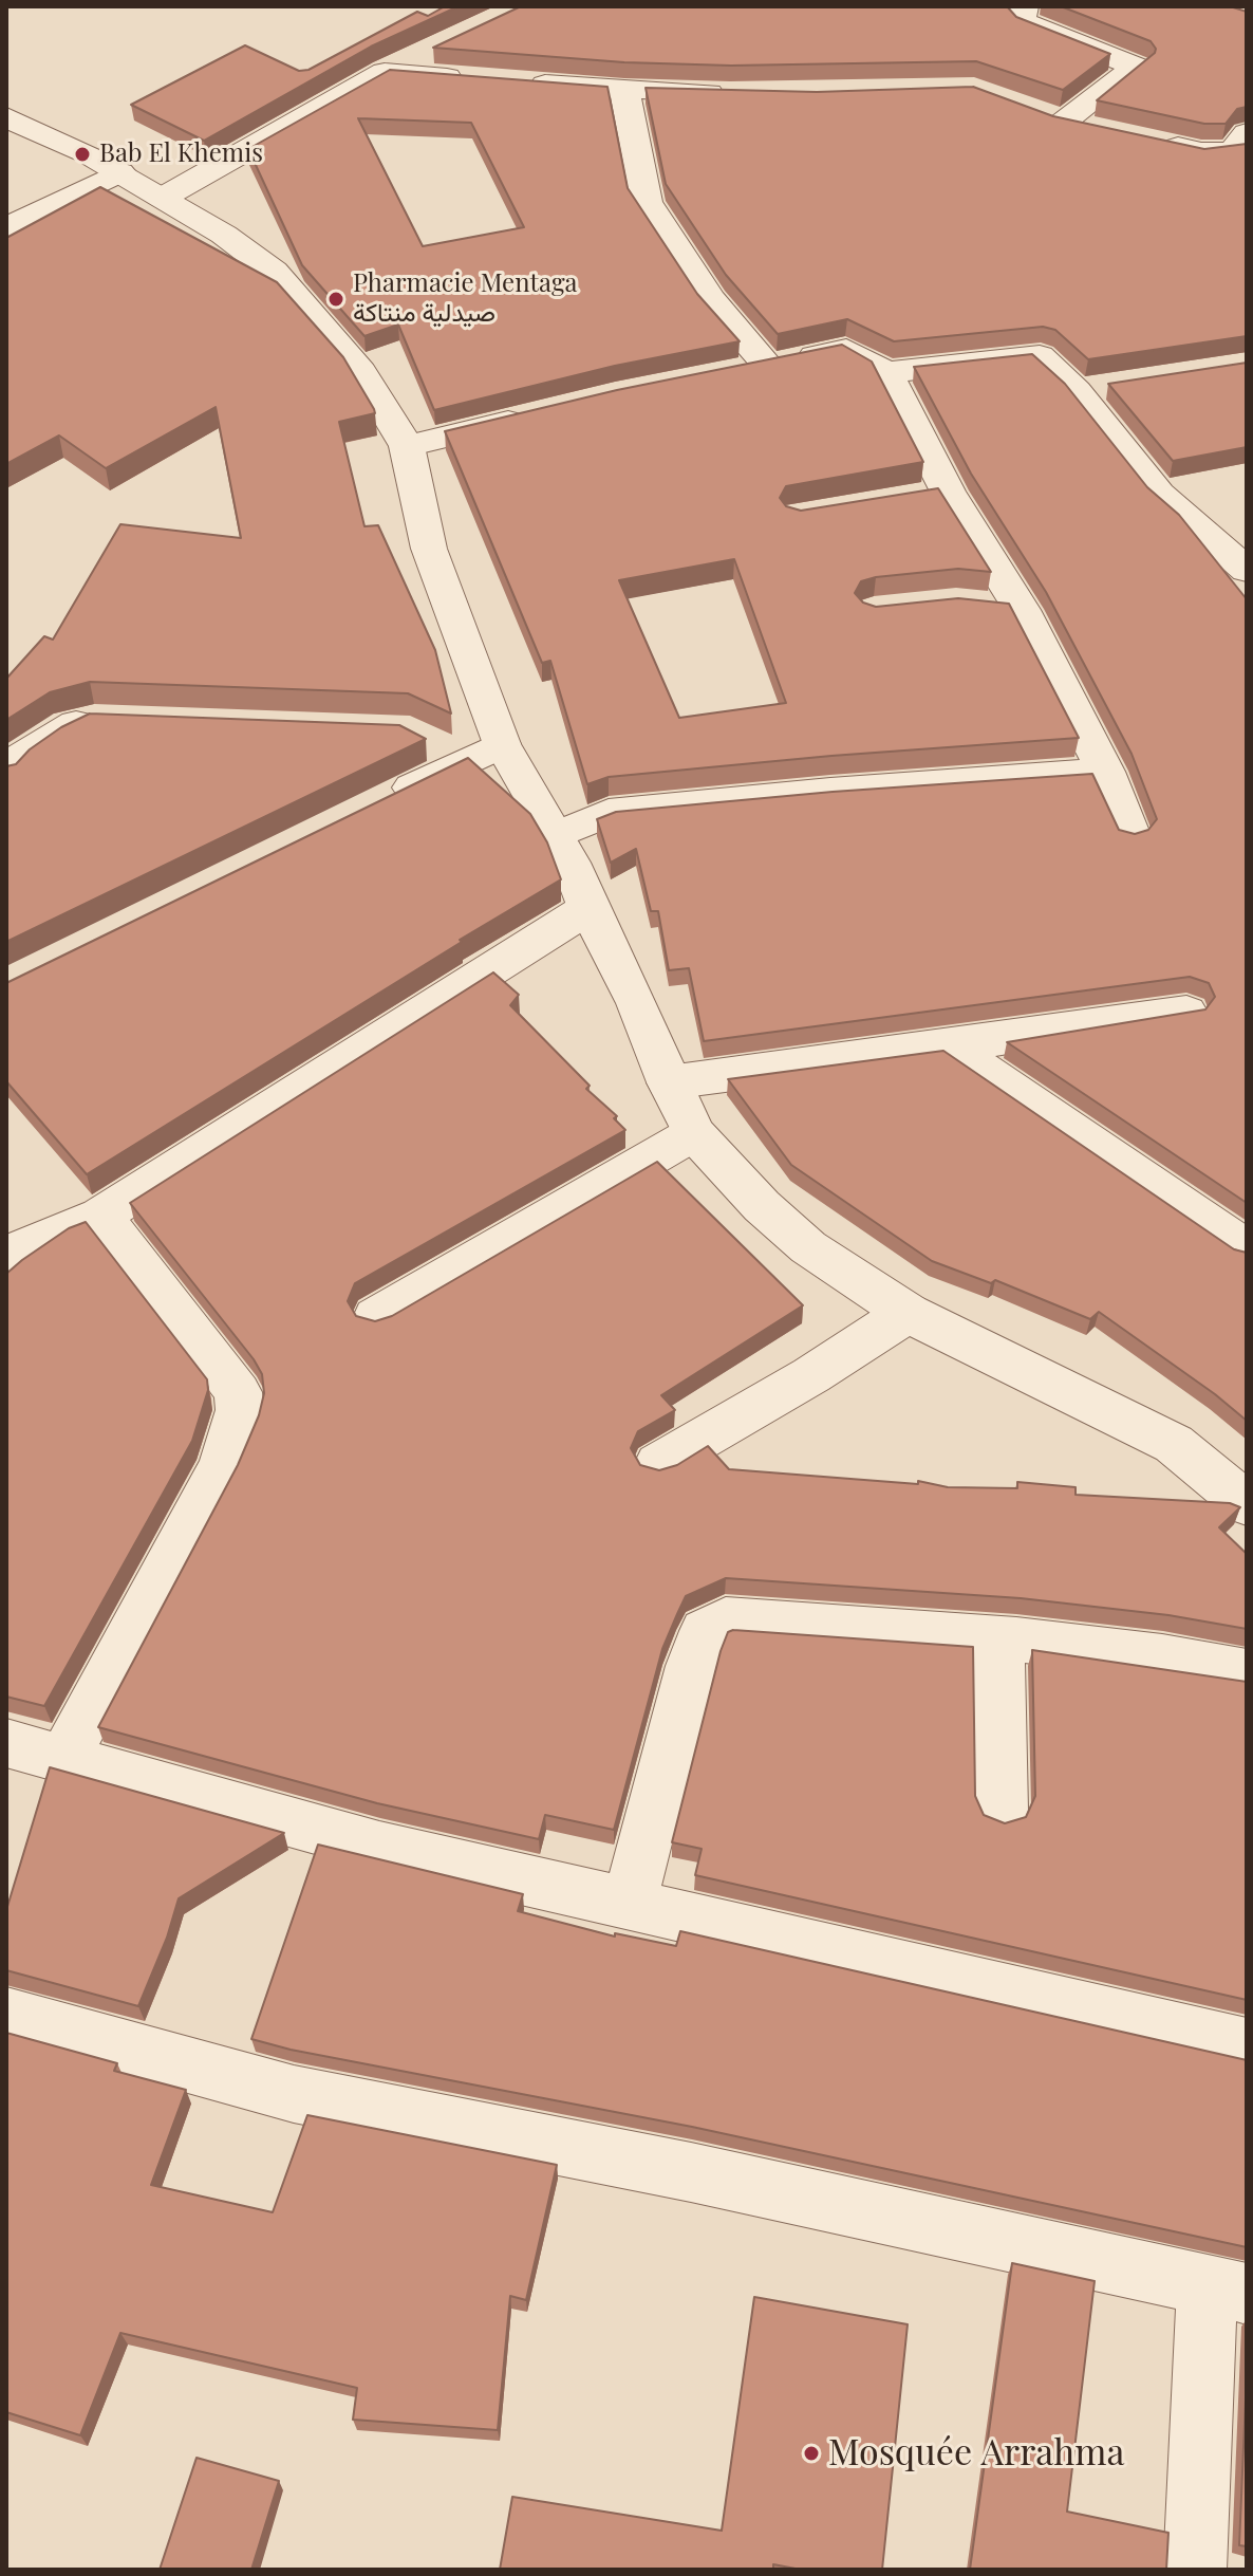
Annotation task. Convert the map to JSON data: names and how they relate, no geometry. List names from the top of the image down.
{
  "places": ["Bab El Khemis", "Pharmacie Mentaga صيدلية منتاكة", "Mosquée Arrahma"]
}
